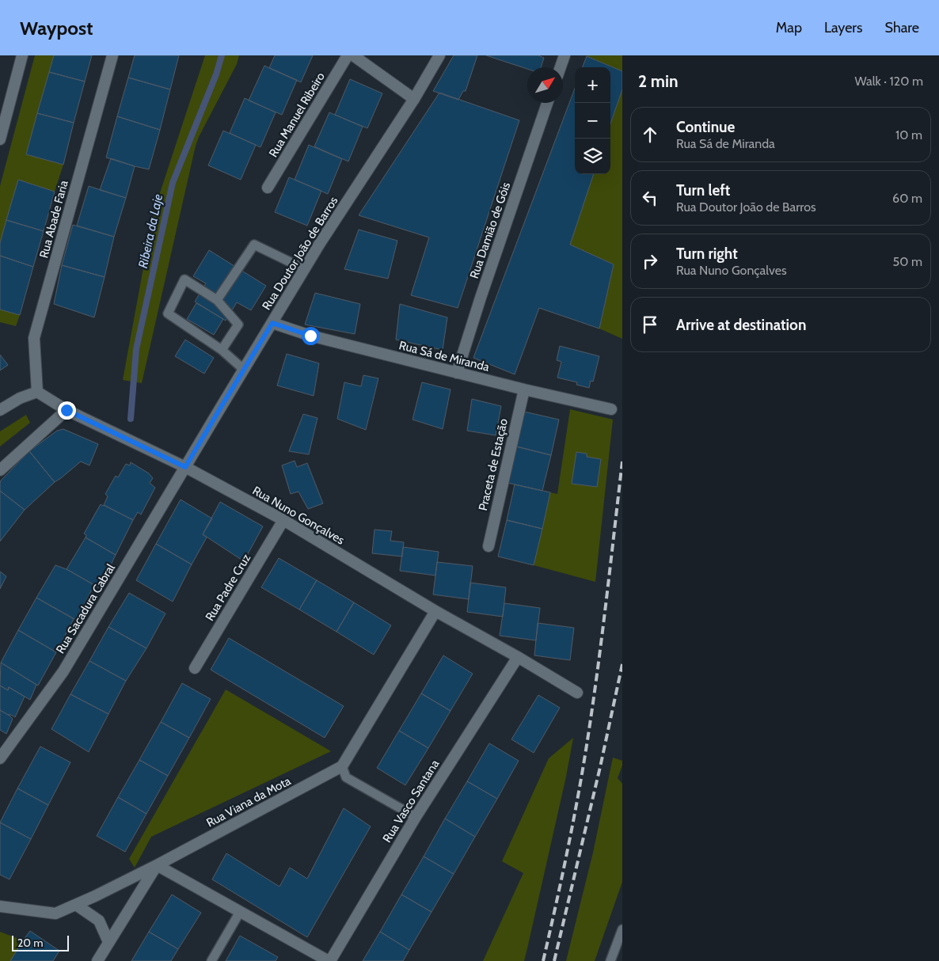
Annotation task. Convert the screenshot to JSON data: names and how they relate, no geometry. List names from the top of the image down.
{
  "streets": {
    "street": [
      "Rua Manuel Ribeiro",
      "Rua Abade Faria",
      "Rua Damião de Góis",
      "Rua Doutor João de Barros",
      "Rua Sá de Miranda",
      "Praceta de Estação",
      "Rua Nuno Gonçalves",
      "Rua Padre Cruz",
      "Rua Sacadura Cabral",
      "Rua Vasco Santana",
      "Rua Viana da Mota"
    ]
  },
  "crossings": [
    ["Rua Abade Faria", "Rua Nuno Gonçalves"],
    ["Rua Damião de Góis", "Rua Sá de Miranda"],
    ["Rua Doutor João de Barros", "Rua Sá de Miranda"],
    ["Rua Doutor João de Barros", "Rua Nuno Gonçalves"],
    ["Rua Doutor João de Barros", "Rua Sacadura Cabral"],
    ["Rua Sá de Miranda", "Praceta de Estação"],
    ["Rua Nuno Gonçalves", "Rua Padre Cruz"],
    ["Rua Nuno Gonçalves", "Rua Sacadura Cabral"],
    ["Rua Nuno Gonçalves", "Rua Vasco Santana"],
    ["Rua Vasco Santana", "Rua Viana da Mota"]
  ],
  "water": ["Ribeira da Laje"],
  "scale_bar": "20 m",
  "north": "top right",
  "page": {
    "header": "Waypost",
    "nav": ["Map", "Layers", "Share"],
    "heading": ["2 min", "Walk · 120 m"],
    "map_buttons": ["+", "−"],
    "list": [
      ["Continue", "Rua Sá de Miranda", "10 m"],
      ["Turn left", "Rua Doutor João de Barros", "60 m"],
      ["Turn right", "Rua Nuno Gonçalves", "50 m"],
      "Arrive at destination"
    ],
    "scale": "20 m"
  }
}
